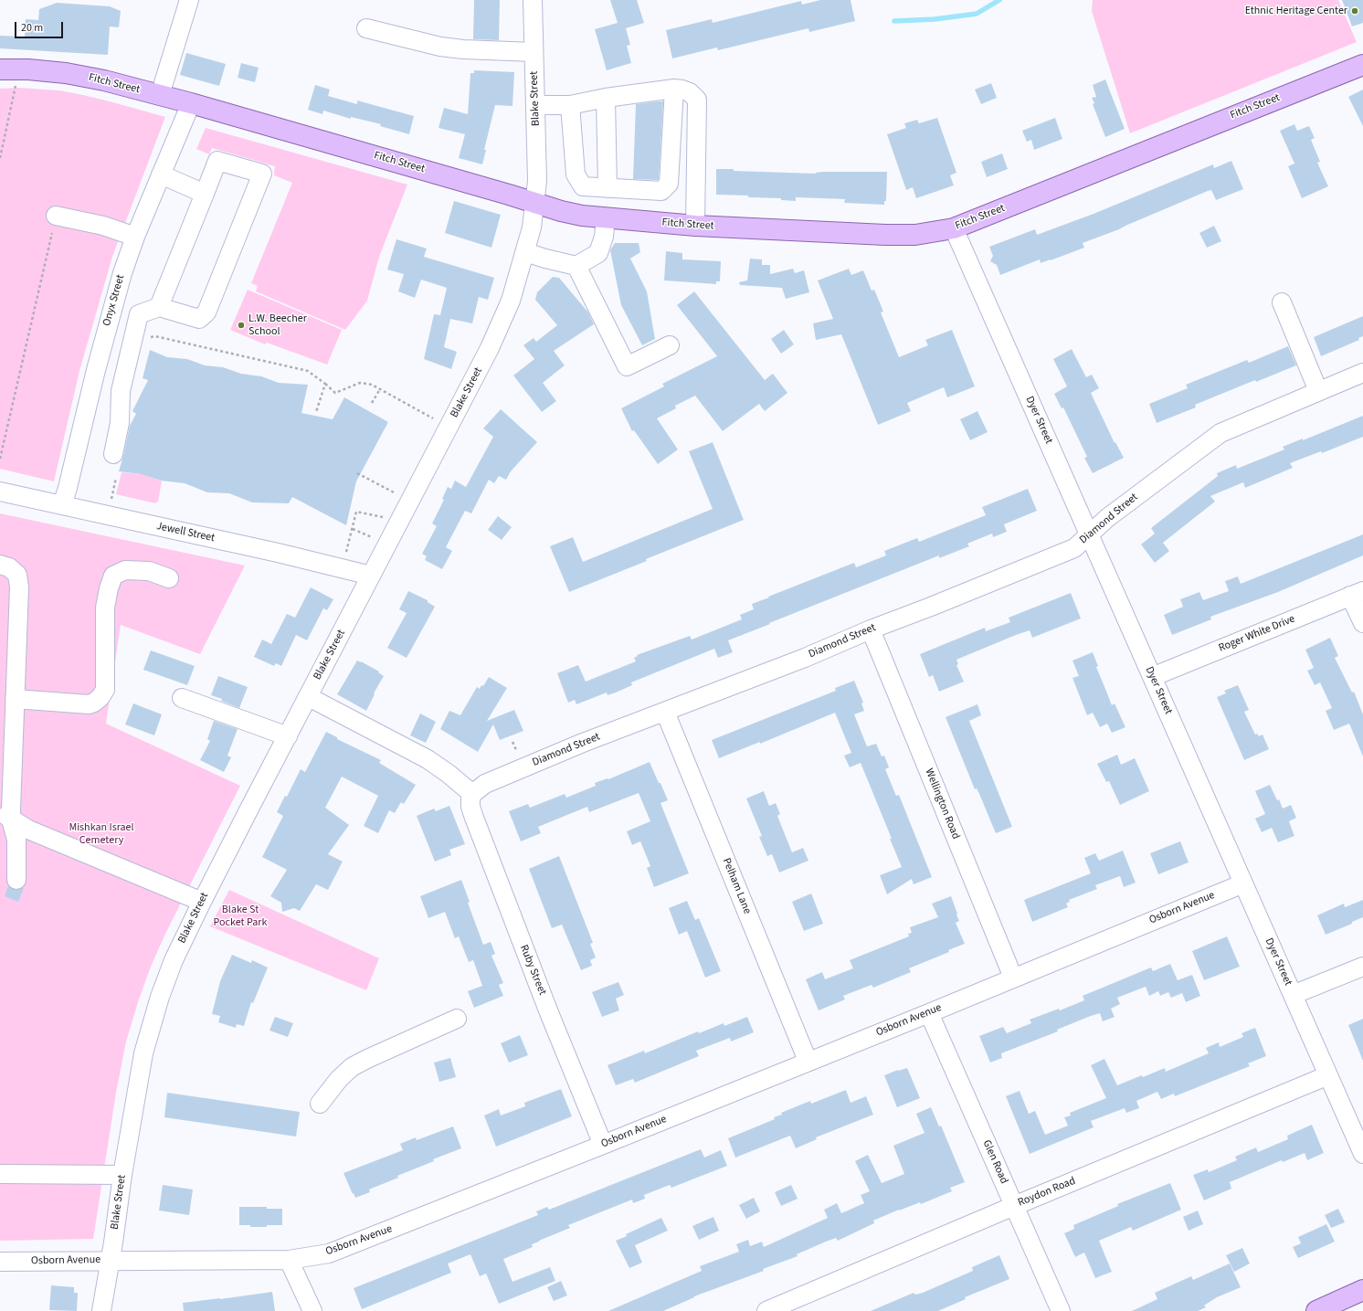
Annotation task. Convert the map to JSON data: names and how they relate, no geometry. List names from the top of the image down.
{
  "streets": {
    "main road": ["Fitch Street"],
    "street": [
      "Blake Street",
      "Onyx Street",
      "Dyer Street",
      "Diamond Street",
      "Jewell Street",
      "Roger White Drive",
      "Wellington Road",
      "Pelham Lane",
      "Osborn Avenue",
      "Ruby Street",
      "Glen Road",
      "Roydon Road"
    ]
  },
  "crossings": [
    ["Fitch Street", "Blake Street"],
    ["Fitch Street", "Onyx Street"],
    ["Fitch Street", "Dyer Street"],
    ["Blake Street", "Jewell Street"],
    ["Blake Street", "Osborn Avenue"],
    ["Onyx Street", "Jewell Street"],
    ["Dyer Street", "Diamond Street"],
    ["Dyer Street", "Roger White Drive"],
    ["Dyer Street", "Osborn Avenue"],
    ["Dyer Street", "Roydon Road"],
    ["Diamond Street", "Wellington Road"],
    ["Diamond Street", "Pelham Lane"],
    ["Diamond Street", "Ruby Street"],
    ["Wellington Road", "Osborn Avenue"],
    ["Pelham Lane", "Osborn Avenue"],
    ["Osborn Avenue", "Ruby Street"],
    ["Osborn Avenue", "Glen Road"],
    ["Glen Road", "Roydon Road"]
  ],
  "parks": ["Mishkan Israel Cemetery", "Blake St Pocket Park"],
  "places": ["Ethnic Heritage Center", "L.W. Beecher School"],
  "scale_bar": "20 m"
}
